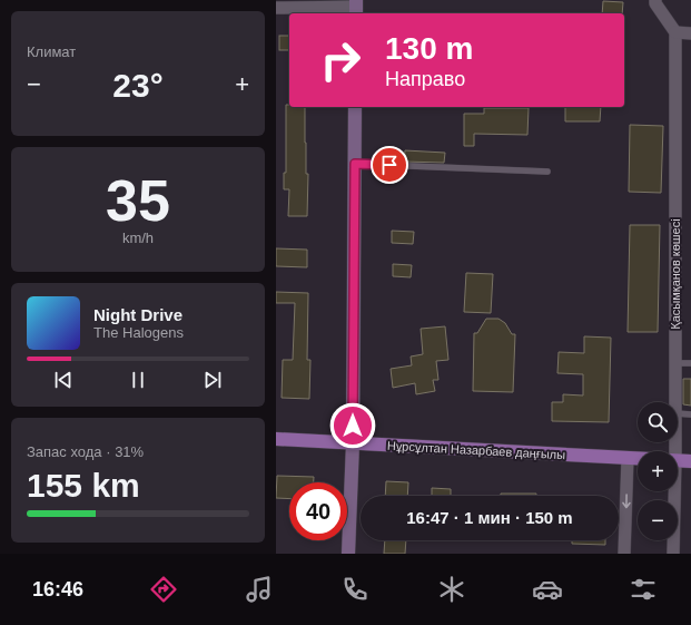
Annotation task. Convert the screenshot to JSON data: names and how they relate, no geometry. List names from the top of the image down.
{
  "streets": {
    "main road": ["Нұрсұлтан Назарбаев даңғылы"],
    "street": ["Қасымқанов көшесі"]
  },
  "page": {
    "tile": [
      "Климат",
      ["35", "km/h"],
      ["Запас хода · 31%", "155 km"]
    ],
    "turn": ["130 m", "Направо"],
    "heat": ["−", "23°", "+"],
    "song": ["Night Drive", "The Halogens"],
    "map_buttons": ["+", "−"],
    "limit": "40",
    "trip": "16:47 · 1 мин · 150 m",
    "tabs": "16:46"
  }
}
